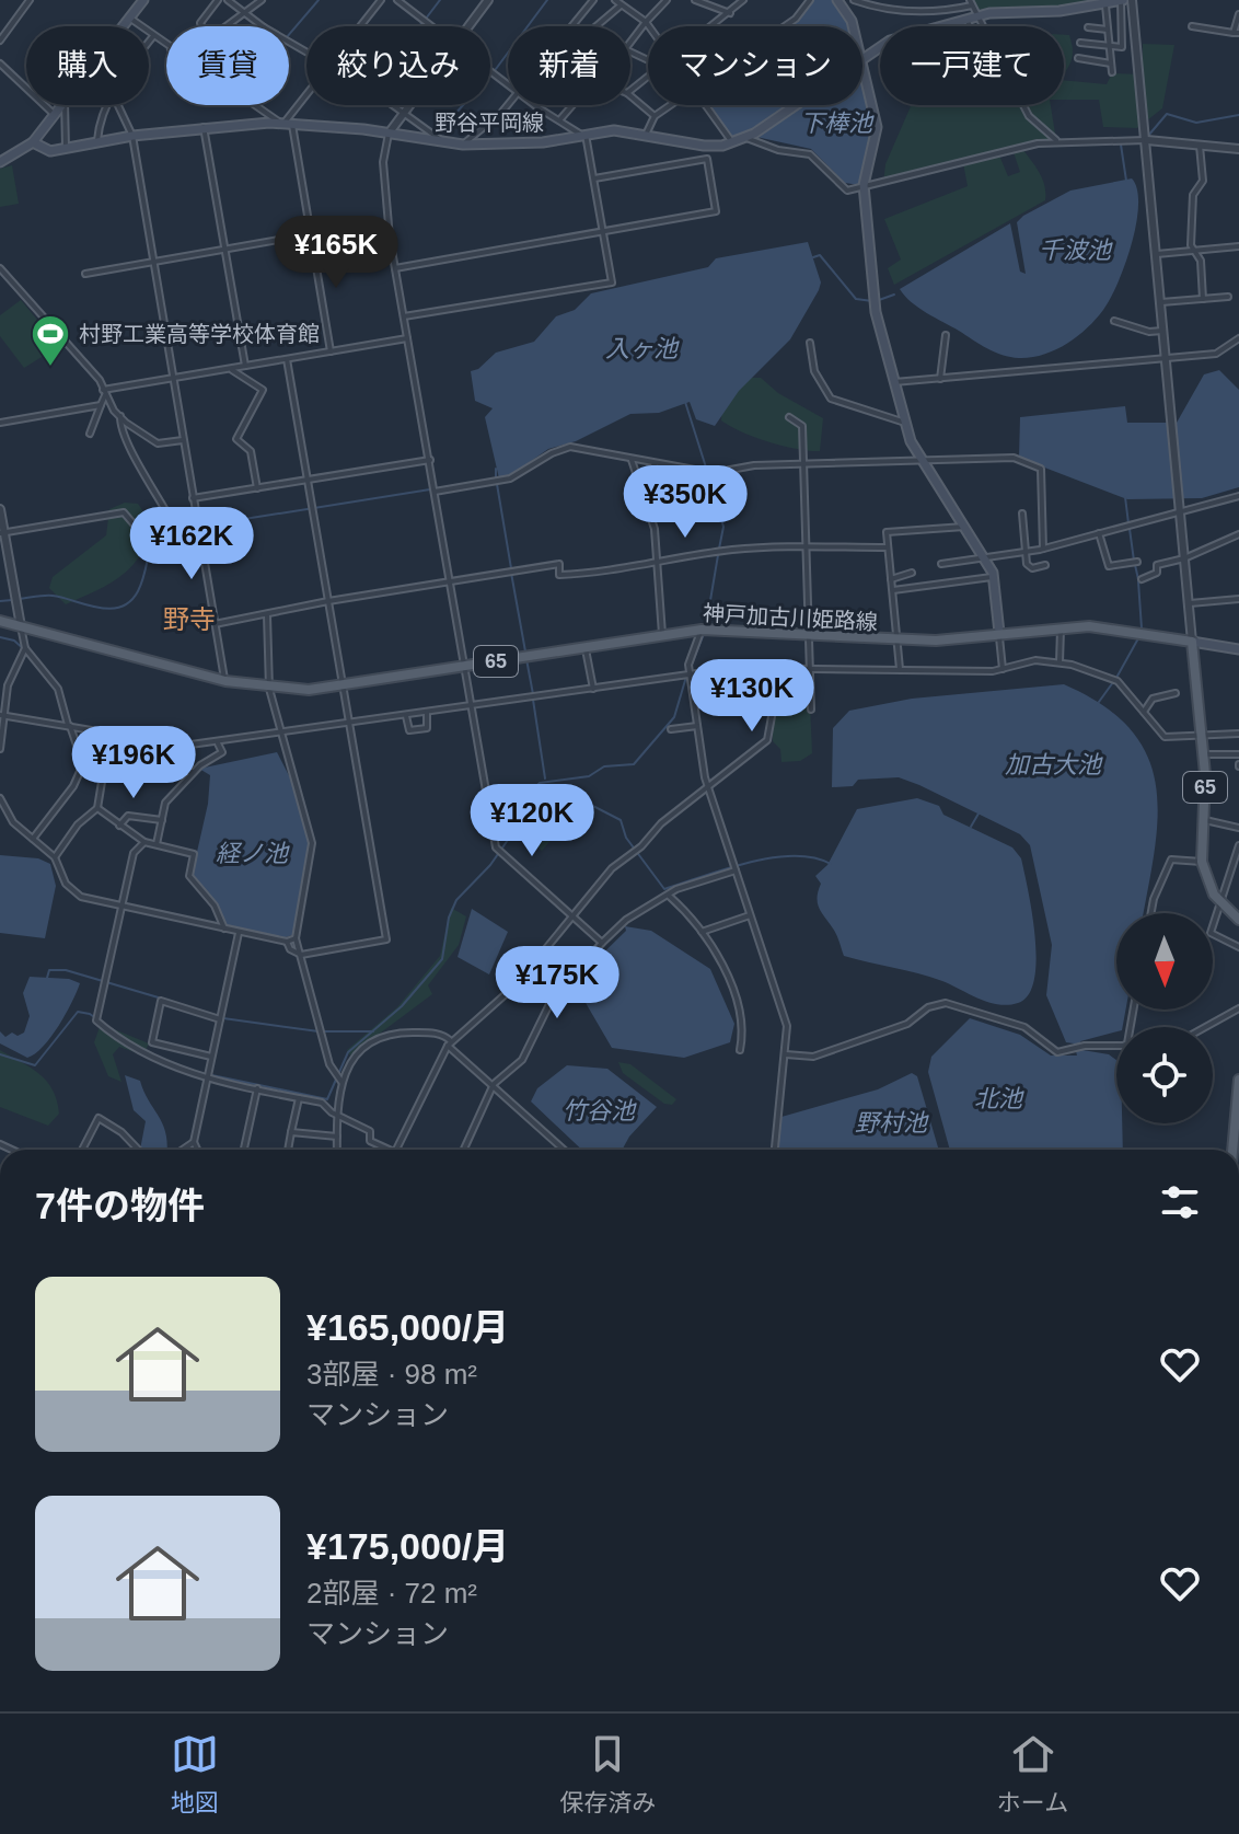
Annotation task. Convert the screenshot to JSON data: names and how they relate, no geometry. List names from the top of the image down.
{
  "streets": {
    "main road": ["野谷平岡線", "神戸加古川姫路線", "65"]
  },
  "crossings": [
    ["神戸加古川姫路線", "65"]
  ],
  "districts": ["野寺"],
  "water": [
    "下棒池",
    "千波池",
    "入ヶ池",
    "加古大池",
    "経ノ池",
    "北池",
    "竹谷池",
    "野村池"
  ],
  "places": {
    "sports": ["村野工業高等学校体育館"]
  },
  "north": "bottom",
  "page": {
    "chip": [
      "購入",
      "賃貸",
      "絞り込み",
      "新着",
      "マンション",
      "一戸建て"
    ],
    "price": [
      "¥165K",
      "¥350K",
      "¥162K",
      "¥130K",
      "¥196K",
      "¥120K",
      "¥175K"
    ],
    "heading": "7件の物件",
    "list": [
      {
        "name": "¥165,000/月",
        "note": "3部屋 · 98 m² · マンション"
      },
      {
        "name": "¥175,000/月",
        "note": "2部屋 · 72 m² · マンション"
      }
    ],
    "tabs": ["地図", "保存済み", "ホーム"]
  }
}
